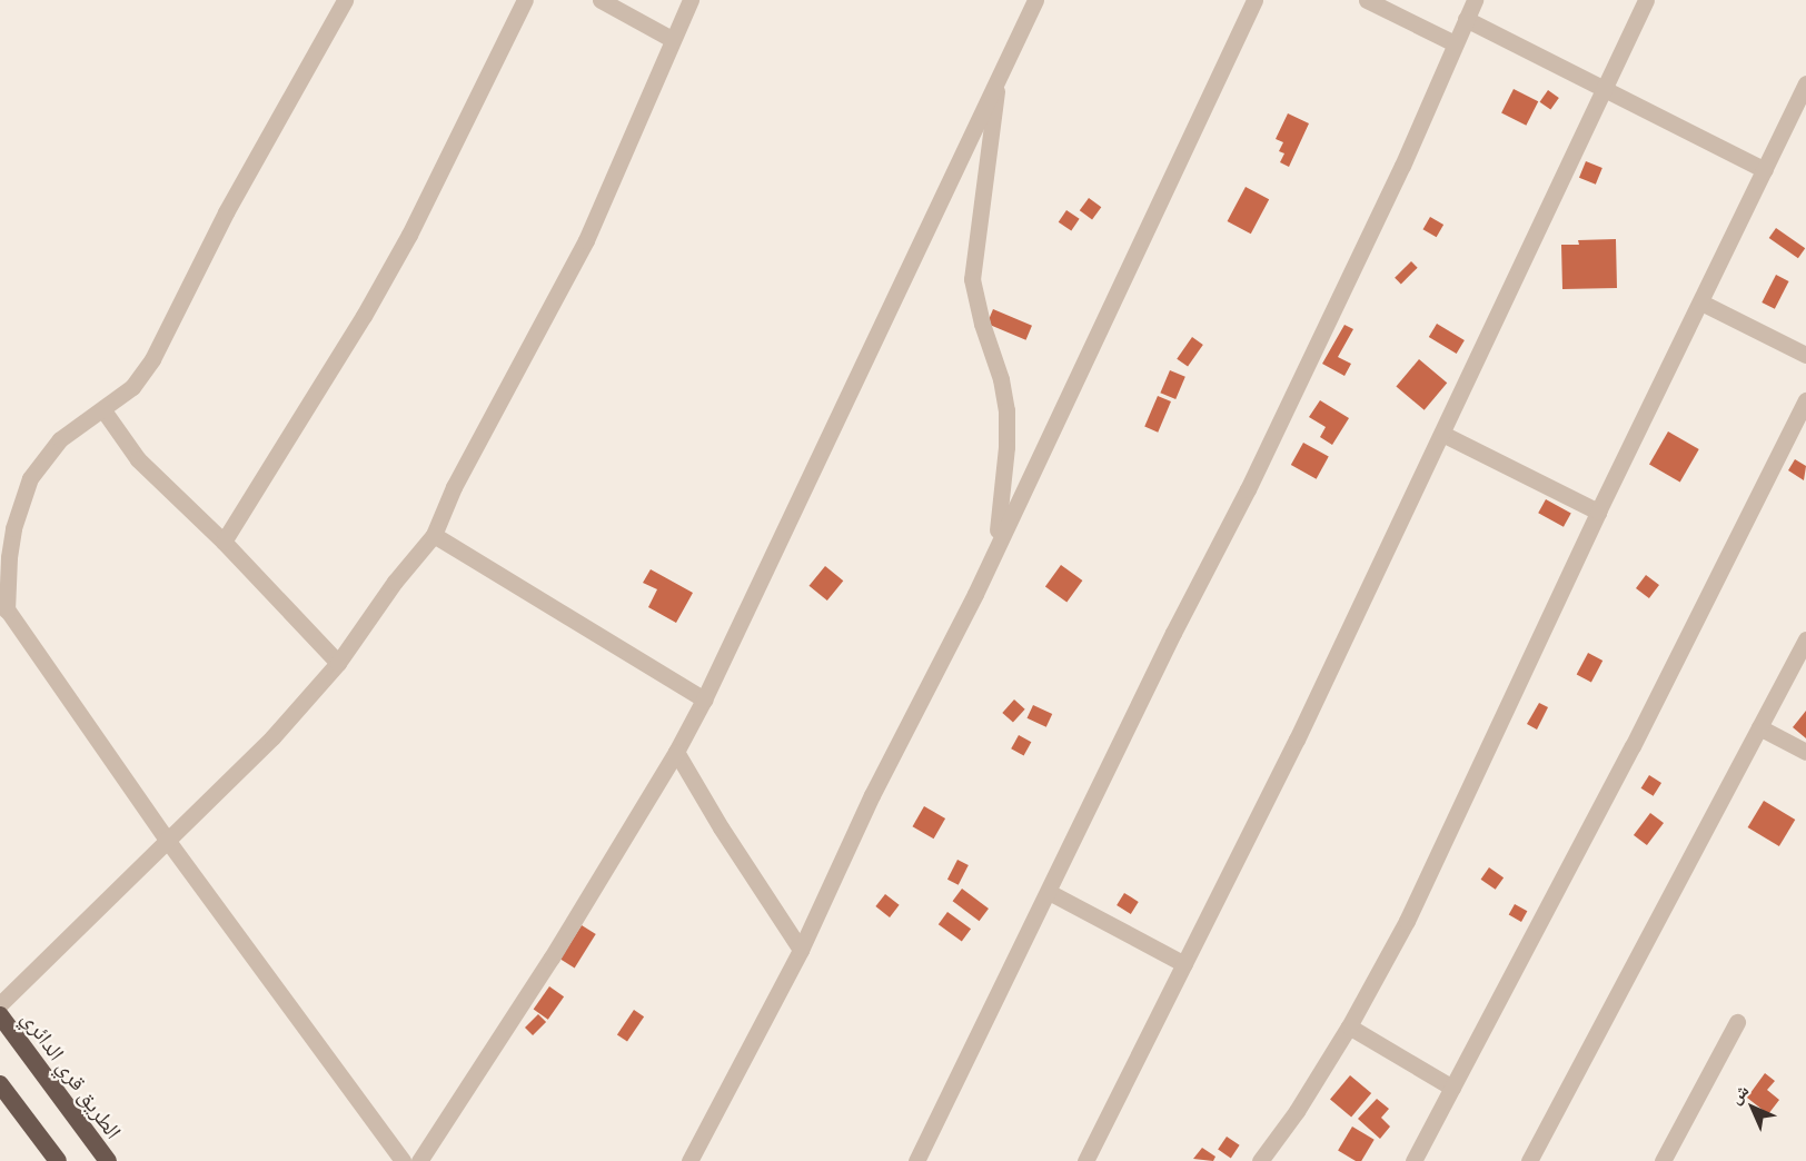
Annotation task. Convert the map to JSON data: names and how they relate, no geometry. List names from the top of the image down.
{
  "streets": {
    "highway": ["الطريق قري الدائري"]
  },
  "north": "top left"
}
